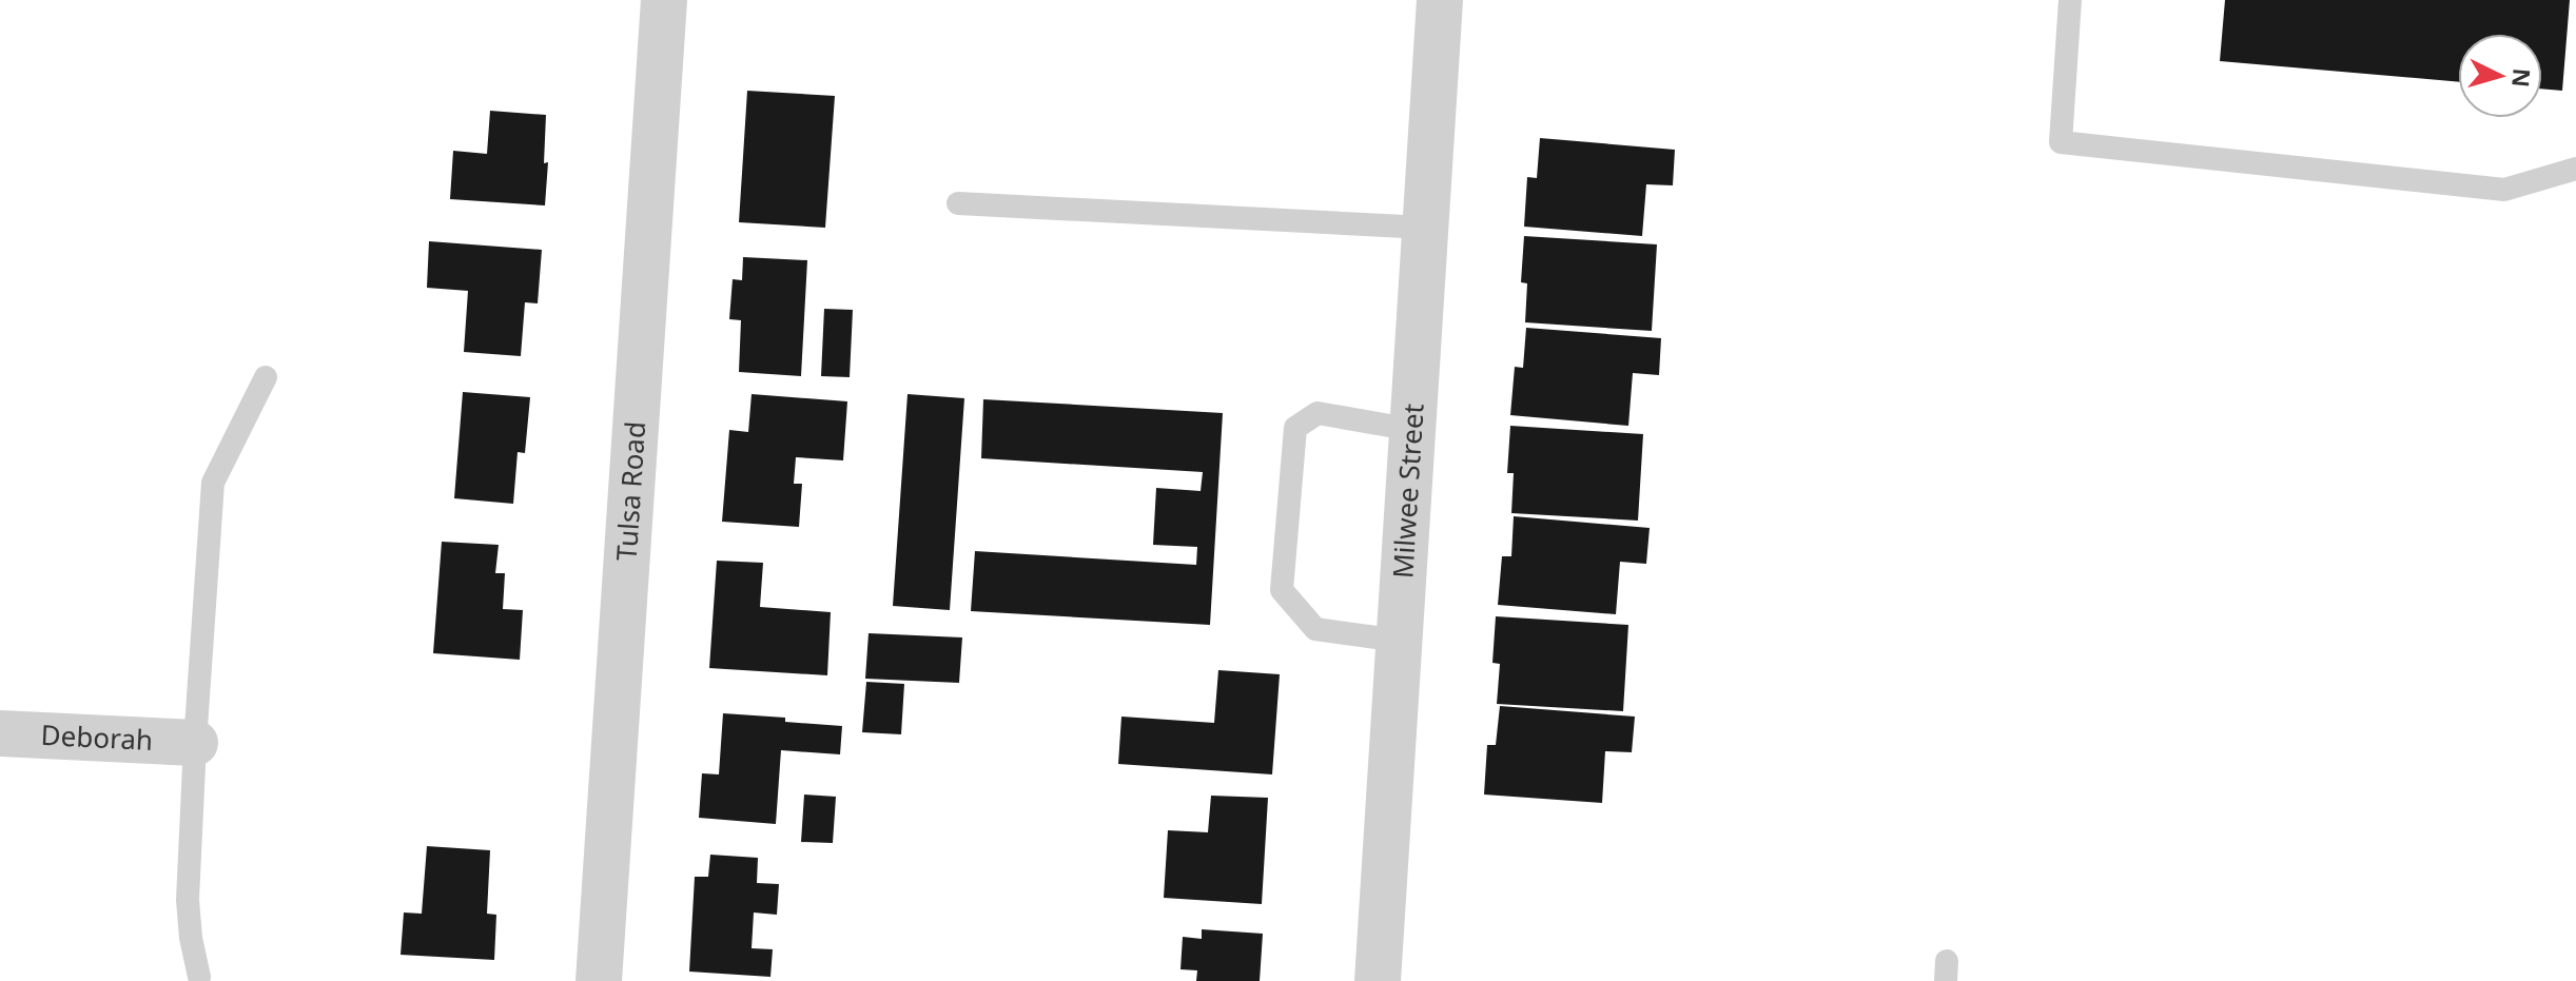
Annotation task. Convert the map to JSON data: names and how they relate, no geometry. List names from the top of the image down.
{
  "streets": {
    "street": ["Tulsa Road", "Milwee Street", "Deborah"]
  },
  "north": "right"
}
